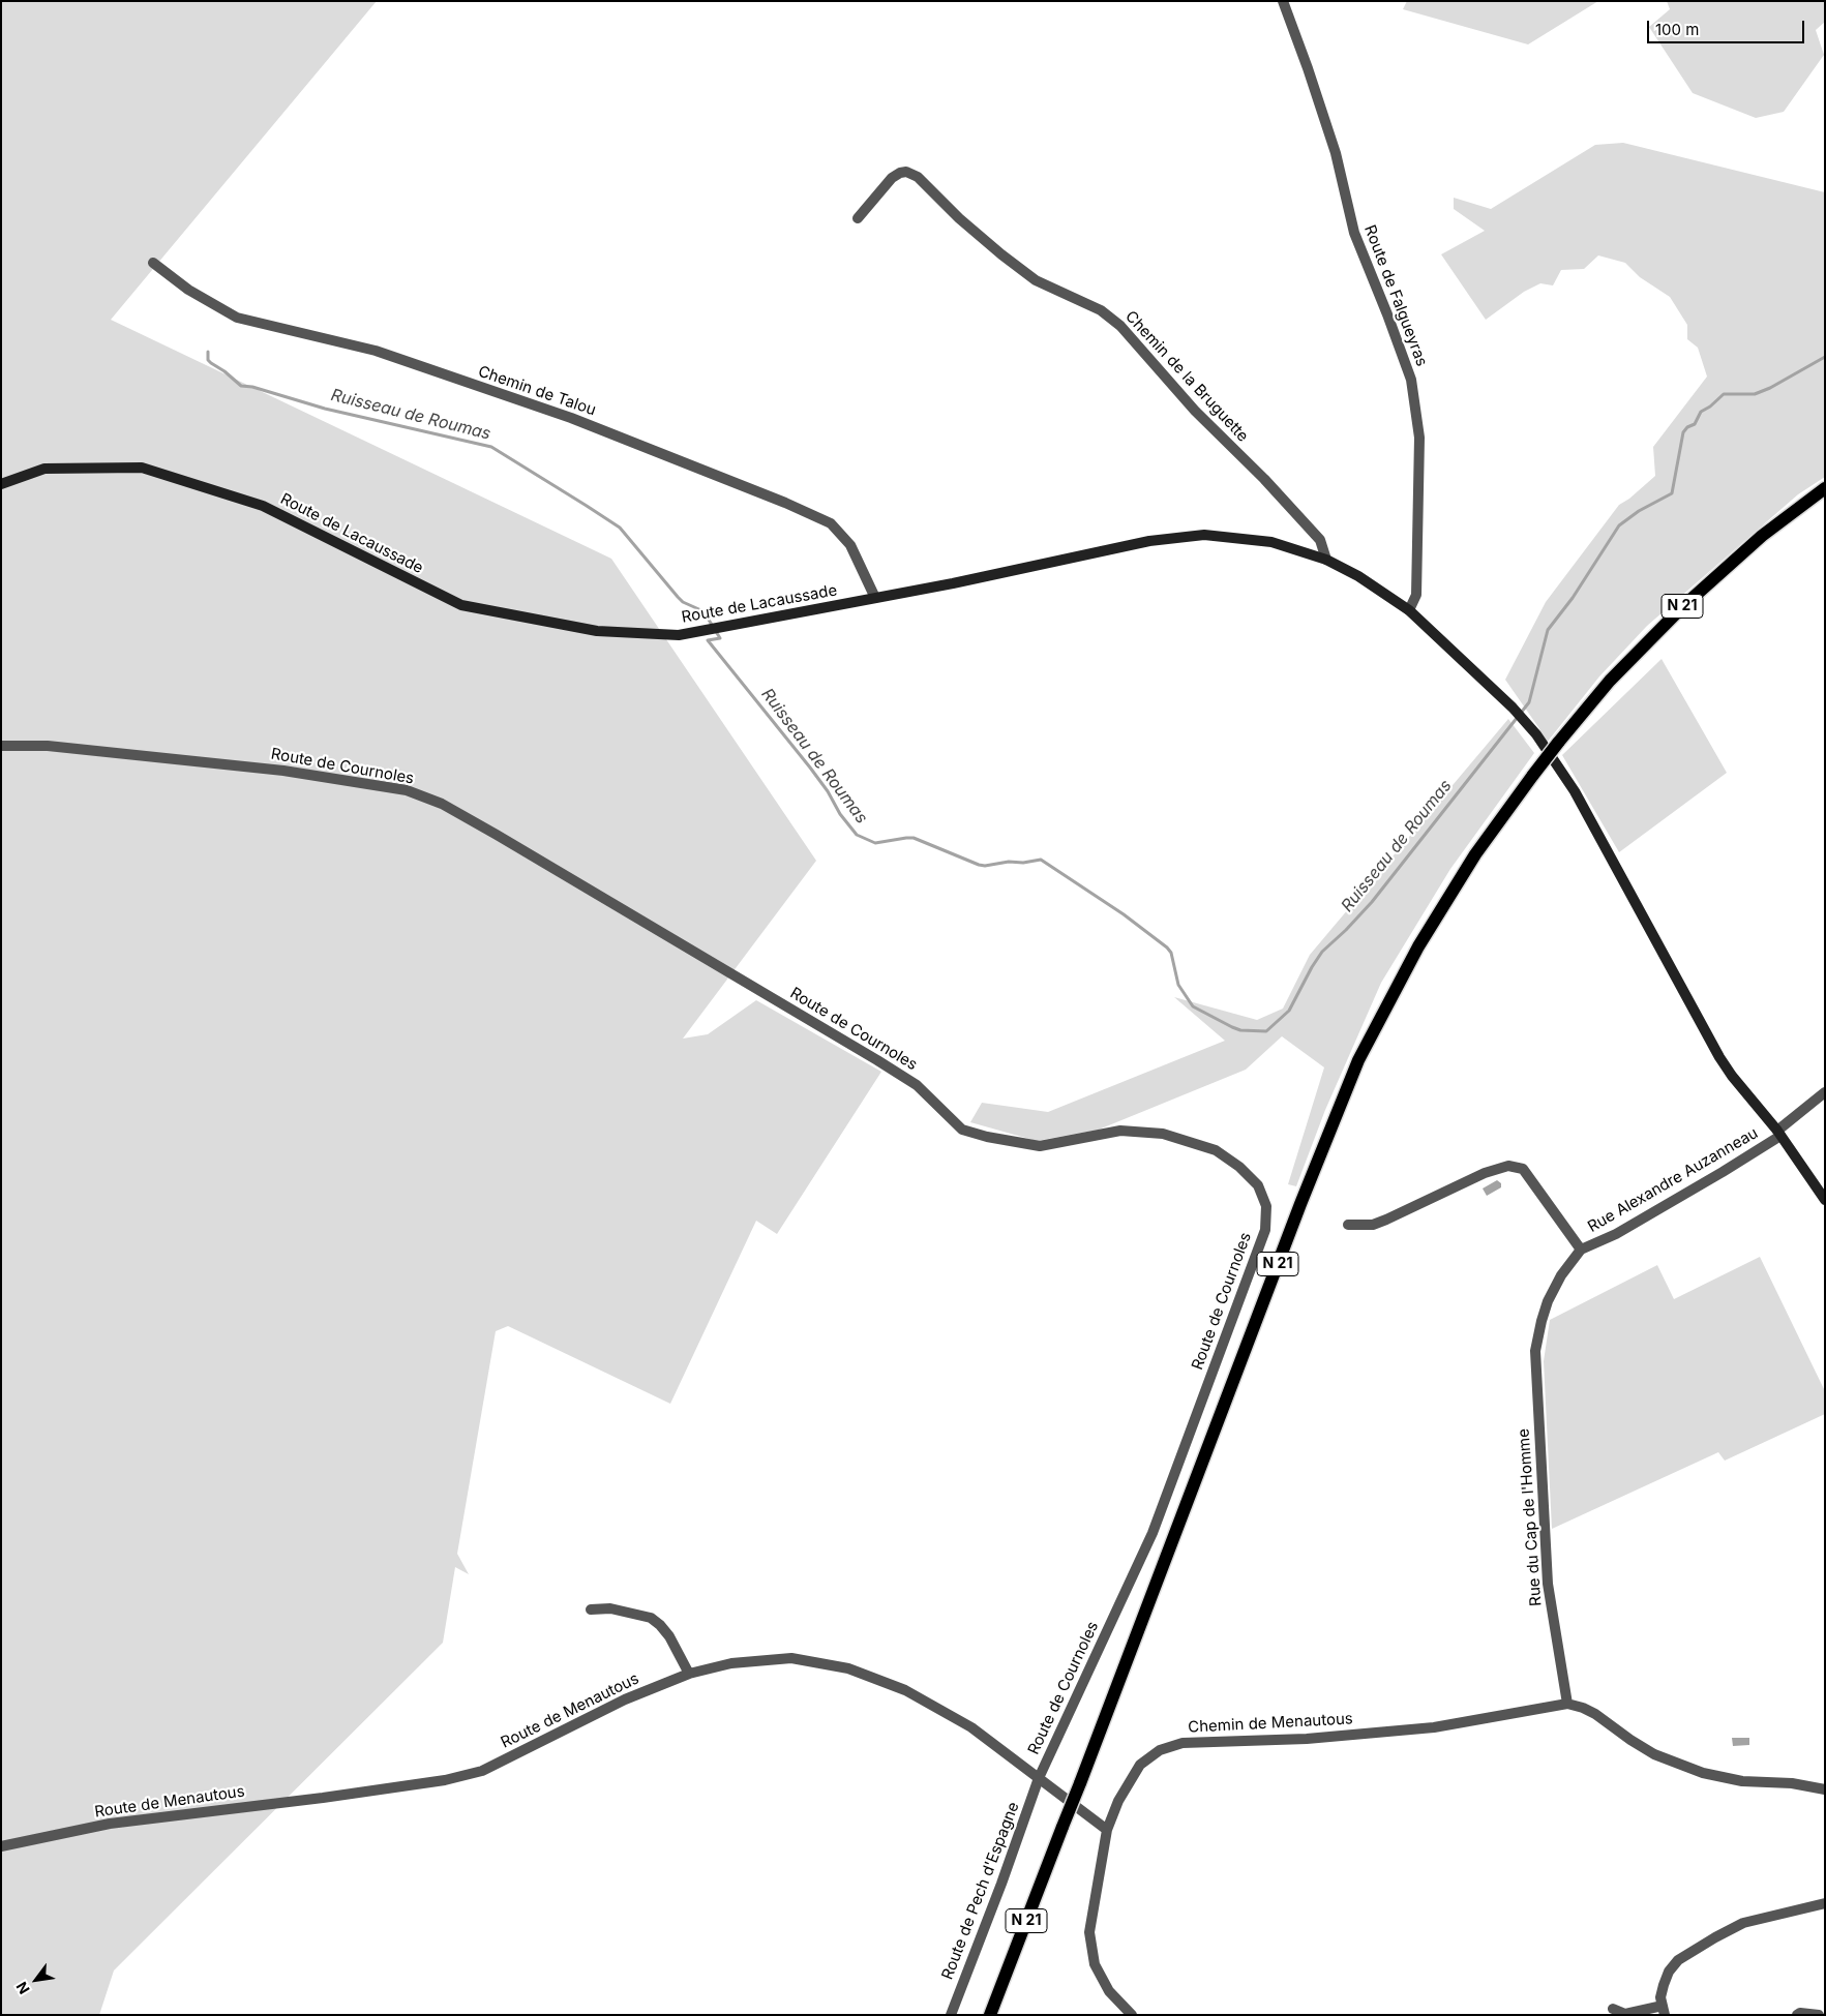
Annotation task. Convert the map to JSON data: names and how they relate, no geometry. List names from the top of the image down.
{
  "streets": {
    "main road": ["N 21"],
    "street": [
      "Route de Falgueyras",
      "Chemin de la Bruguette",
      "Chemin de Talou",
      "Route de Lacaussade",
      "Route de Cournoles",
      "Rue Alexandre Auzanneau",
      "Rue du Cap de l'Homme",
      "Route de Menautous",
      "Chemin de Menautous",
      "Route de Pech d'Espagne"
    ]
  },
  "crossings": [
    ["Route de Falgueyras", "Route de Lacaussade"],
    ["Chemin de la Bruguette", "Route de Lacaussade"],
    ["Chemin de Talou", "Route de Lacaussade"],
    ["Route de Lacaussade", "Rue Alexandre Auzanneau"],
    ["Route de Cournoles", "Route de Menautous"],
    ["Route de Cournoles", "Route de Pech d'Espagne"],
    ["Rue Alexandre Auzanneau", "Rue du Cap de l'Homme"],
    ["Rue du Cap de l'Homme", "Chemin de Menautous"],
    ["Route de Menautous", "Chemin de Menautous"],
    ["Route de Menautous", "Route de Pech d'Espagne"]
  ],
  "water": ["Ruisseau de Roumas"],
  "scale_bar": "100 m",
  "north": "bottom left"
}
